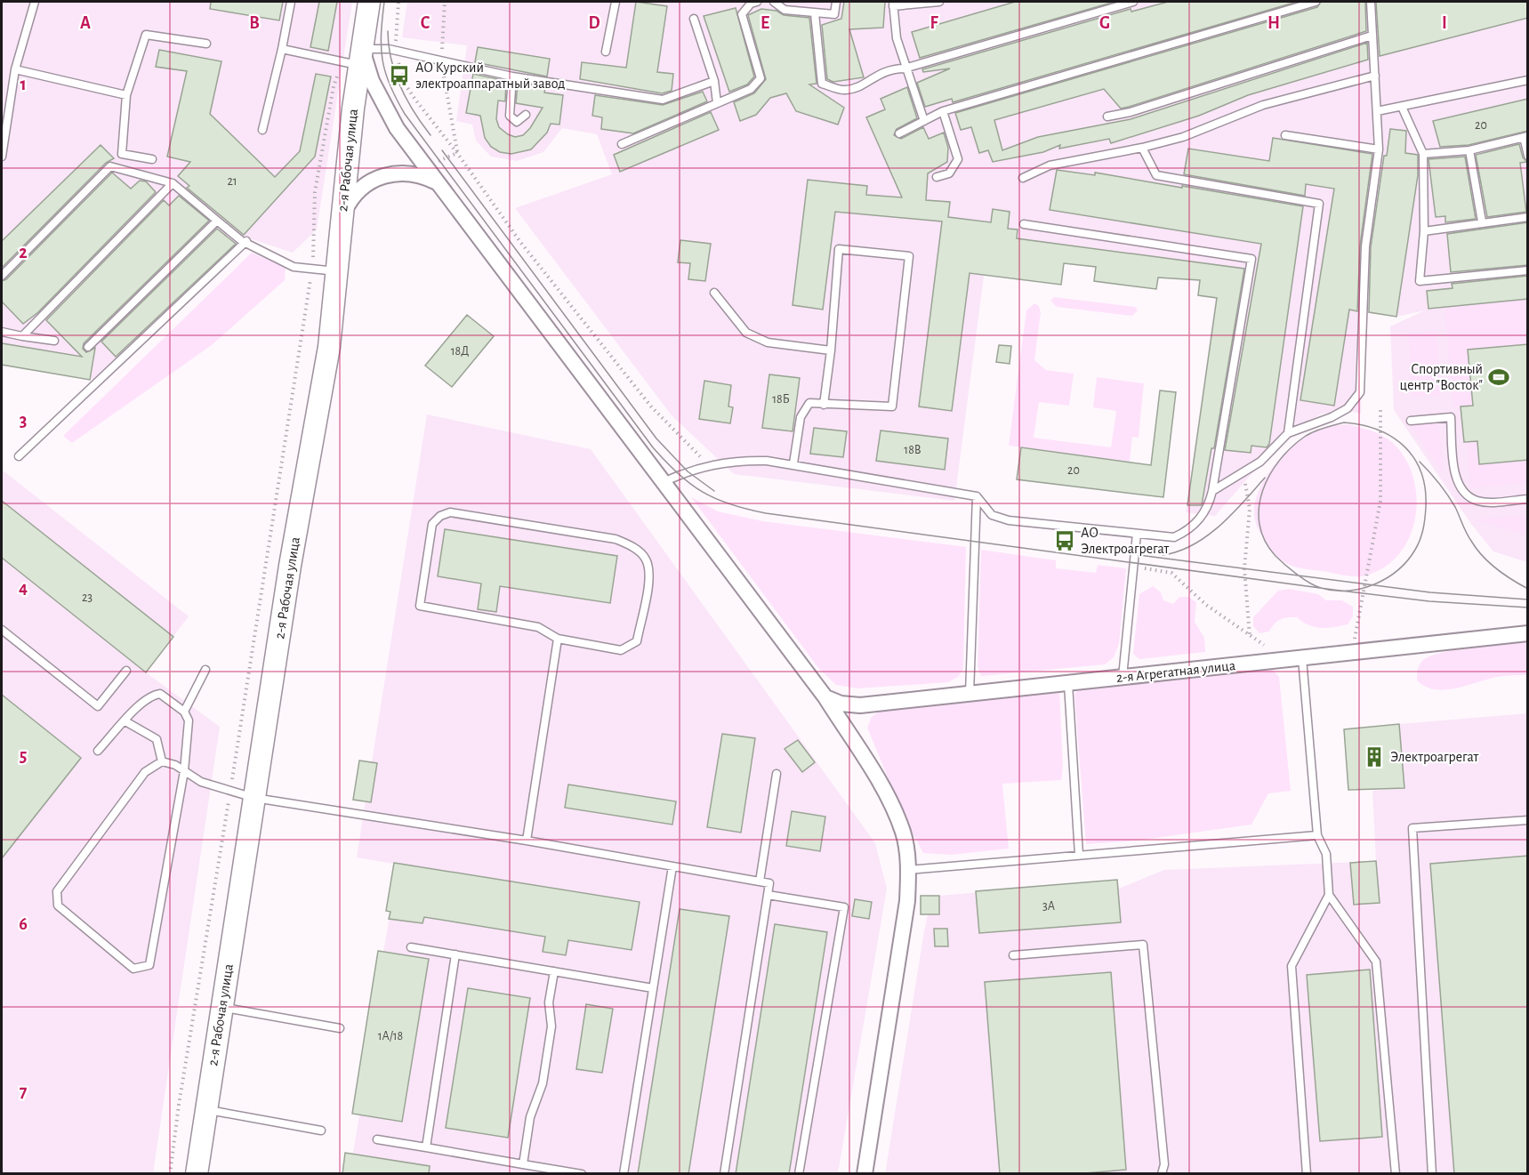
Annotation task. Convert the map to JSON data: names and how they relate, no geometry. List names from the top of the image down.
{
  "streets": {
    "main road": ["2-я Рабочая улица"],
    "street": ["2-я Агрегатная улица"]
  },
  "places": {
    "bus stop": ["АО Курский электроаппаратный завод", "АО Электроагрегат"],
    "sports": ["Спортивный центр \"Восток\""],
    "building": ["Электроагрегат"]
  },
  "house_numbers": [
    "20",
    "21",
    "18Д",
    "18Б",
    "18В",
    "20",
    "23",
    "3А",
    "1А/18"
  ],
  "grid": {
    "columns": [
      "A",
      "B",
      "C",
      "D",
      "E",
      "F",
      "G",
      "H",
      "I"
    ],
    "rows": [
      "1",
      "2",
      "3",
      "4",
      "5",
      "6",
      "7"
    ]
  }
}
